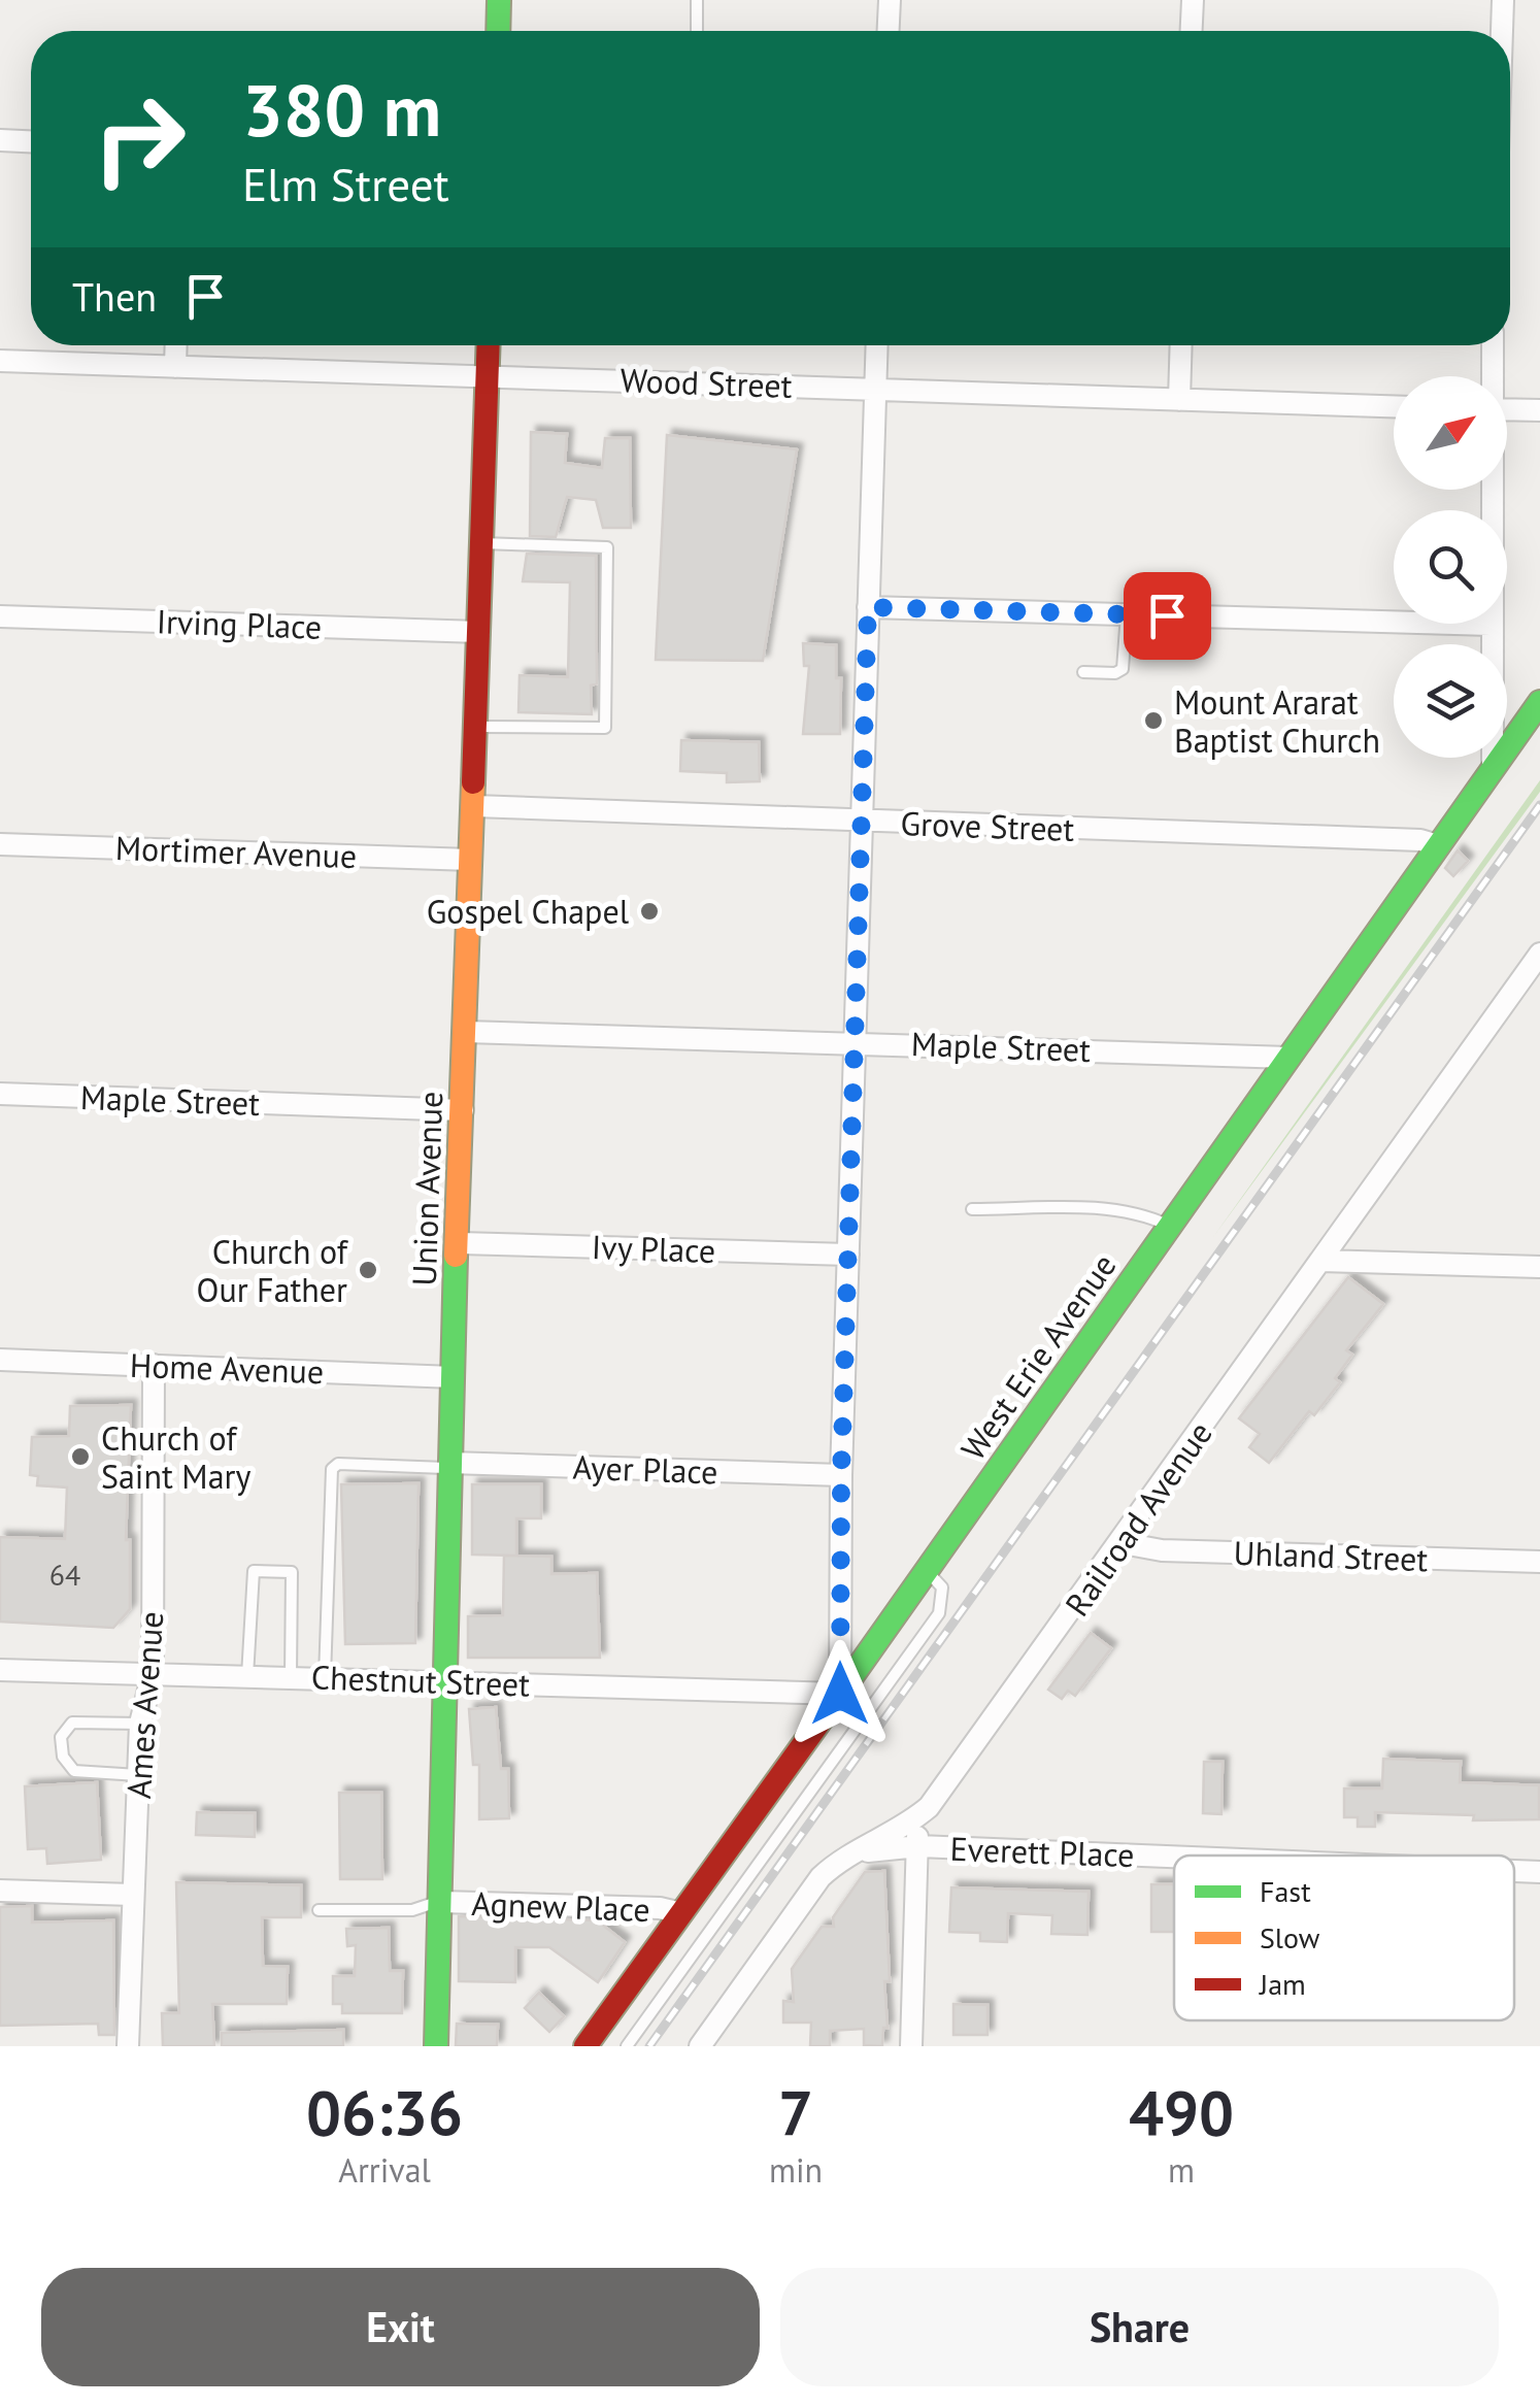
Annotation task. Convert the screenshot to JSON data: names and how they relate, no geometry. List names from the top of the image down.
{
  "streets": {
    "main road": ["Union Avenue", "West Erie Avenue"],
    "street": [
      "Wood Street",
      "Irving Place",
      "Grove Street",
      "Mortimer Avenue",
      "Maple Street",
      "Ivy Place",
      "Home Avenue",
      "Ayer Place",
      "Railroad Avenue",
      "Uhland Street",
      "Chestnut Street",
      "Ames Avenue",
      "Everett Place",
      "Agnew Place"
    ]
  },
  "crossings": [
    ["Wood Street", "Union Avenue"],
    ["Irving Place", "Union Avenue"],
    ["Grove Street", "Union Avenue"],
    ["Grove Street", "West Erie Avenue"],
    ["Mortimer Avenue", "Union Avenue"],
    ["Maple Street", "Union Avenue"],
    ["Maple Street", "West Erie Avenue"],
    ["Union Avenue", "Ivy Place"],
    ["Union Avenue", "Home Avenue"],
    ["Union Avenue", "Ayer Place"],
    ["Union Avenue", "Chestnut Street"],
    ["Union Avenue", "Agnew Place"],
    ["West Erie Avenue", "Chestnut Street"],
    ["West Erie Avenue", "Agnew Place"],
    ["Home Avenue", "Ames Avenue"],
    ["Railroad Avenue", "Uhland Street"],
    ["Railroad Avenue", "Everett Place"],
    ["Chestnut Street", "Ames Avenue"]
  ],
  "places": [
    "Mount Ararat Baptist Church",
    "Gospel Chapel",
    "Church of Our Father",
    "Church of Saint Mary"
  ],
  "house_numbers": ["64"],
  "legend": ["Fast", "Slow", "Jam"],
  "north": "top right",
  "page": {
    "turn": ["380 m", "Elm Street"],
    "then": "Then",
    "eta": [
      "06:36",
      "Arrival",
      "7",
      "min",
      "490",
      "m"
    ],
    "buttons": ["Exit", "Share"]
  }
}
